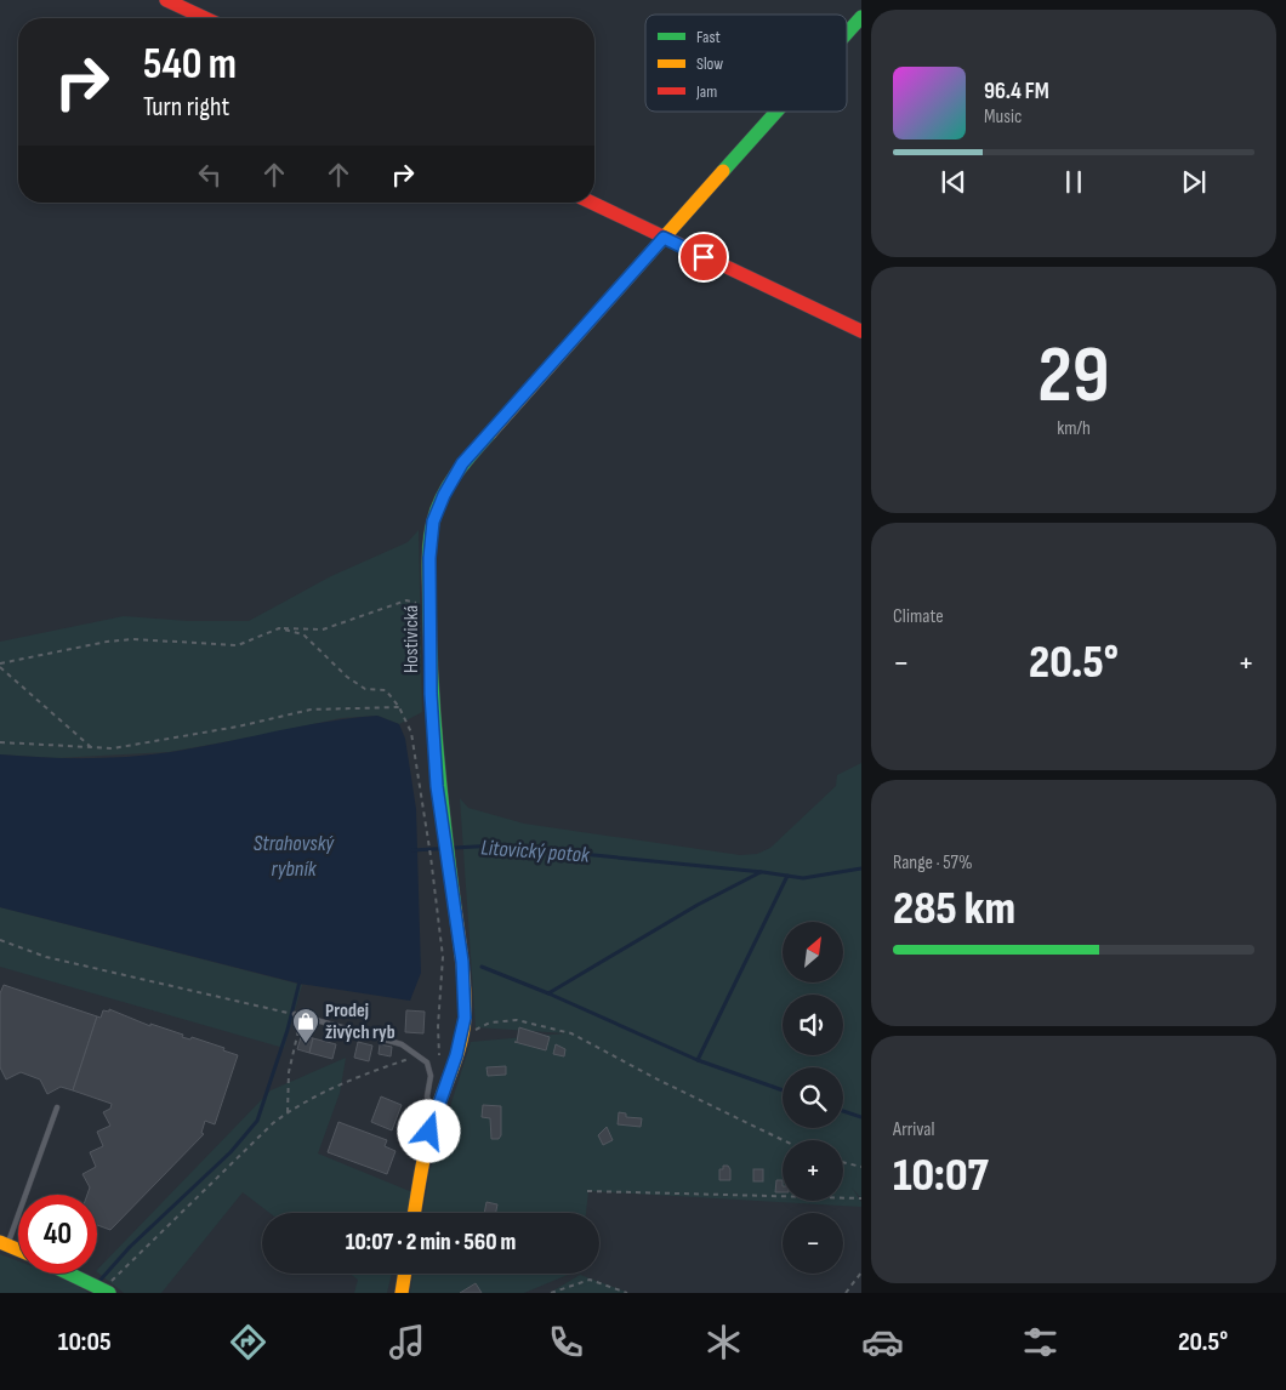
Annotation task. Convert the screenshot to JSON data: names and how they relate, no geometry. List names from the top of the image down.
{
  "streets": {
    "street": ["Hostivická"]
  },
  "water": ["Strahovský rybník", "Litovický potok"],
  "places": {
    "shop": ["Prodej živých ryb"]
  },
  "legend": ["Fast", "Slow", "Jam"],
  "north": "top right",
  "page": {
    "turn": ["540 m", "Turn right"],
    "song": ["96.4 FM", "Music"],
    "tile": [
      ["29", "km/h"],
      "Climate",
      ["Range · 57%", "285 km"],
      ["Arrival", "10:07"]
    ],
    "heat": ["−", "20.5°", "+"],
    "map_buttons": ["+", "−"],
    "limit": "40",
    "trip": "10:07 · 2 min · 560 m",
    "tabs": ["10:05", "20.5°"]
  }
}
